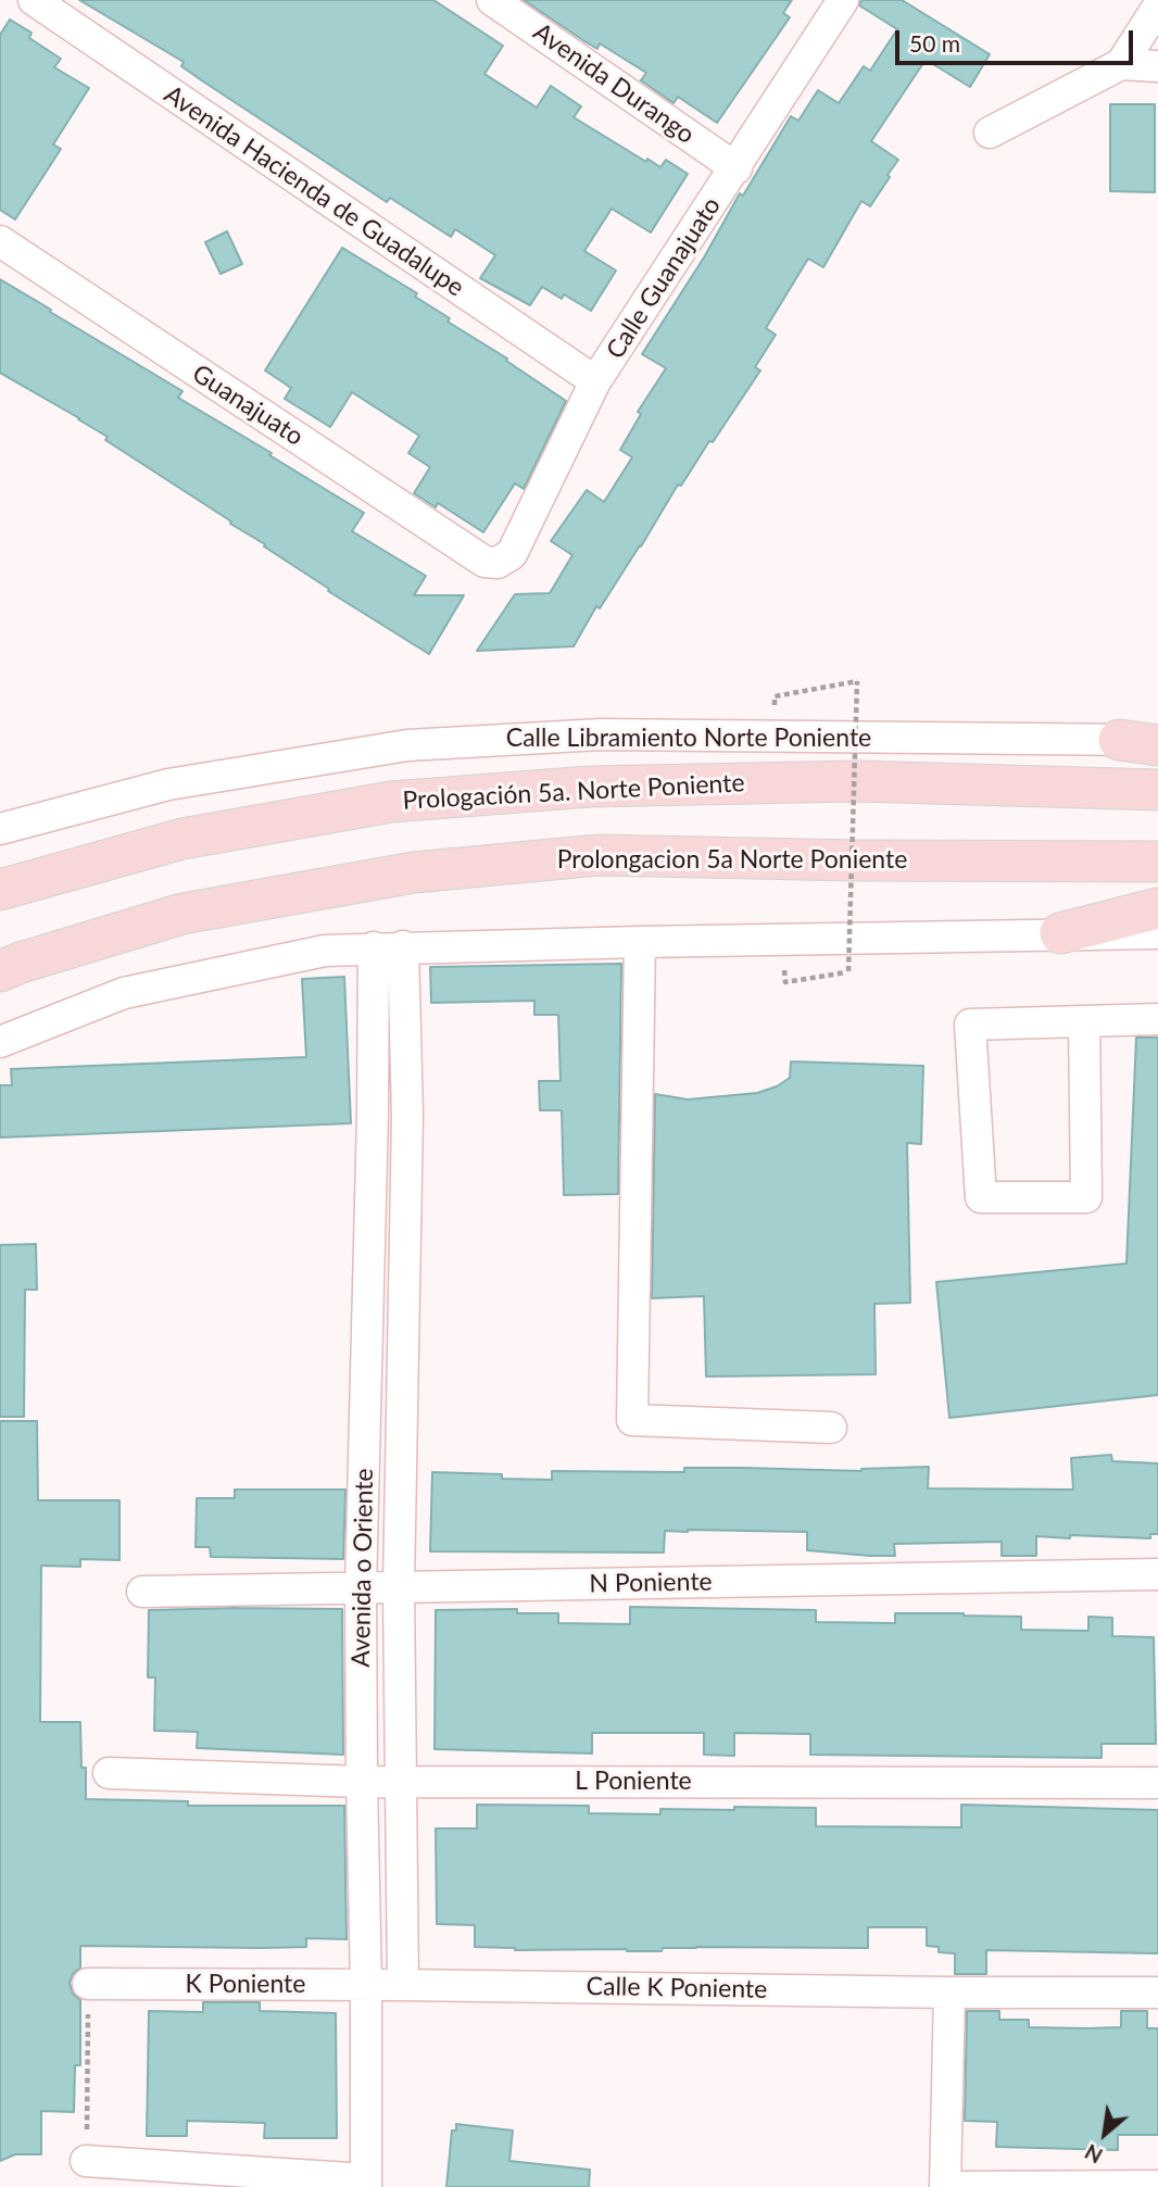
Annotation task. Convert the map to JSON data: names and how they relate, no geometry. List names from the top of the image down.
{
  "streets": {
    "main road": ["Prologación 5a. Norte Poniente", "Prolongacion 5a Norte Poniente"],
    "street": [
      "Avenida Durango",
      "Avenida Hacienda de Guadalupe",
      "Calle Guanajuato",
      "Guanajuato",
      "Calle Libramiento Norte Poniente",
      "Avenida o Oriente",
      "N Poniente",
      "L Poniente",
      "K Poniente",
      "Calle K Poniente"
    ]
  },
  "crossings": [
    ["Avenida Durango", "Calle Guanajuato"],
    ["Avenida Hacienda de Guadalupe", "Calle Guanajuato"],
    ["Calle Guanajuato", "Guanajuato"],
    ["Avenida o Oriente", "N Poniente"],
    ["Avenida o Oriente", "L Poniente"],
    ["Avenida o Oriente", "K Poniente"],
    ["Avenida o Oriente", "Calle K Poniente"],
    ["K Poniente", "Calle K Poniente"]
  ],
  "scale_bar": "50 m",
  "north": "bottom left"
}
